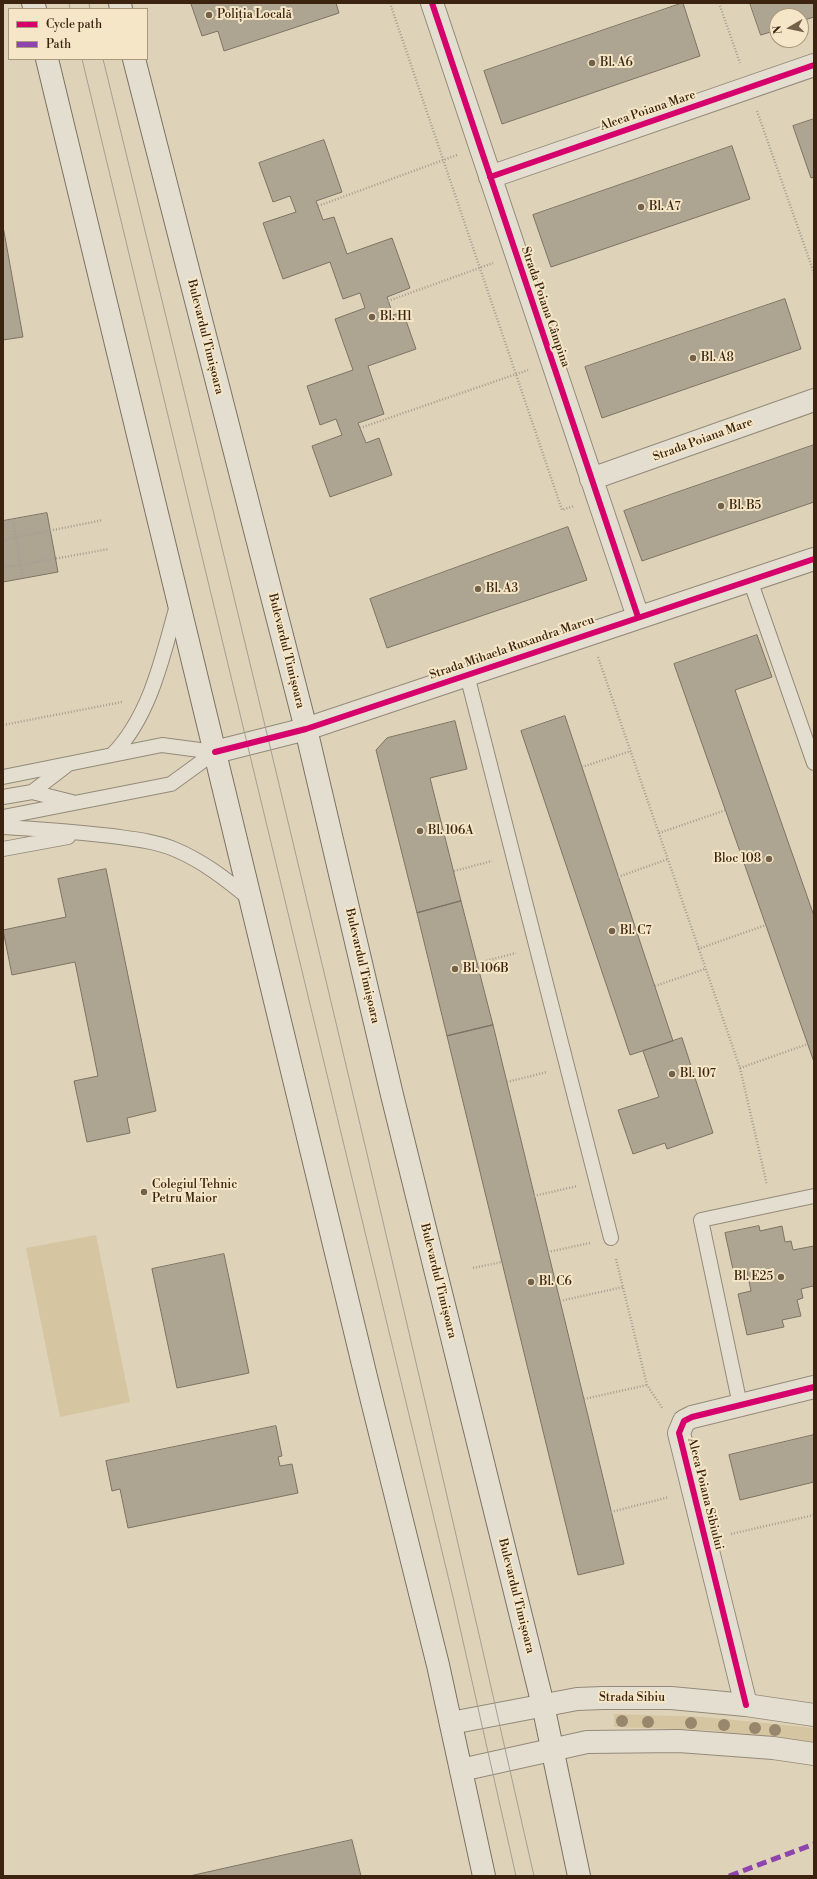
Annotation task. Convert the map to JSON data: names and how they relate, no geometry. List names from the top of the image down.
{
  "streets": {
    "main road": [
      "Aleea Poiana Mare",
      "Strada Poiana Câmpina",
      "Bulevardul Timișoara",
      "Strada Poiana Mare",
      "Strada Mihaela Ruxandra Marcu",
      "Aleea Poiana Sibiului",
      "Strada Sibiu"
    ]
  },
  "crossings": [
    ["Aleea Poiana Mare", "Strada Poiana Câmpina"],
    ["Strada Poiana Câmpina", "Strada Poiana Mare"],
    ["Strada Poiana Câmpina", "Strada Mihaela Ruxandra Marcu"],
    ["Bulevardul Timișoara", "Strada Mihaela Ruxandra Marcu"],
    ["Bulevardul Timișoara", "Strada Sibiu"],
    ["Aleea Poiana Sibiului", "Strada Sibiu"]
  ],
  "places": [
    "Poliția Locală",
    "Bl. A6",
    "Bl. A7",
    "Bl. H1",
    "Bl. A8",
    "Bl. B5",
    "Bl. A3",
    "Bl. 106A",
    "Bloc 108",
    "Bl. C7",
    "Bl. 106B",
    "Bl. 107",
    "Colegiul Tehnic Petru Maior",
    "Bl. E25",
    "Bl. C6"
  ],
  "legend": ["Cycle path", "Path"],
  "north": "left"
}
